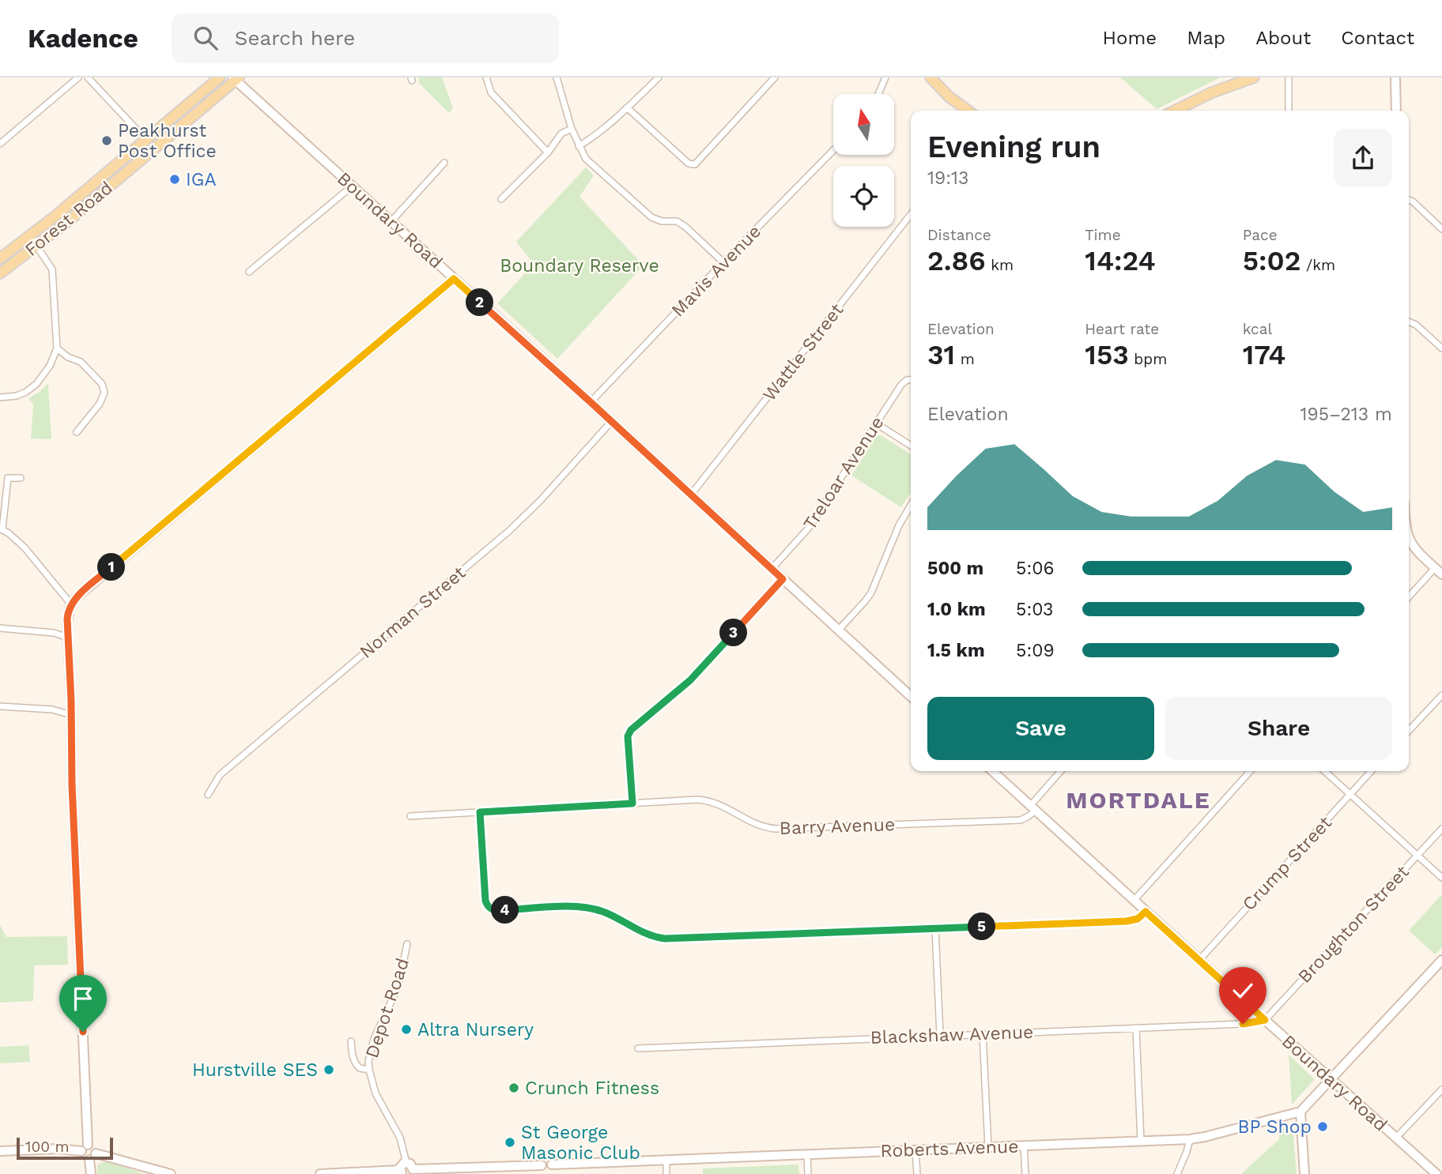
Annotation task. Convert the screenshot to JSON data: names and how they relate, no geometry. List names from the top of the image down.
{
  "streets": {
    "main road": ["Forest Road"],
    "street": [
      "Boundary Road",
      "Mavis Avenue",
      "Wattle Street",
      "Treloar Avenue",
      "Norman Street",
      "Barry Avenue",
      "Crump Street",
      "Broughton Street",
      "Depot Road",
      "Blackshaw Avenue",
      "Roberts Avenue"
    ]
  },
  "crossings": [
    ["Forest Road", "Boundary Road"],
    ["Boundary Road", "Mavis Avenue"],
    ["Boundary Road", "Wattle Street"],
    ["Boundary Road", "Treloar Avenue"],
    ["Boundary Road", "Norman Street"],
    ["Boundary Road", "Barry Avenue"],
    ["Boundary Road", "Crump Street"],
    ["Boundary Road", "Broughton Street"],
    ["Boundary Road", "Blackshaw Avenue"],
    ["Broughton Street", "Blackshaw Avenue"],
    ["Depot Road", "Roberts Avenue"]
  ],
  "districts": ["MORTDALE"],
  "parks": ["Boundary Reserve"],
  "places": [
    "Peakhurst Post Office",
    "IGA",
    "Altra Nursery",
    "Hurstville SES",
    "Crunch Fitness",
    "BP Shop",
    "St George Masonic Club"
  ],
  "scale_bar": "100 m",
  "north": "top",
  "page": {
    "header": "Kadence",
    "search": "Search here",
    "nav": [
      "Home",
      "Map",
      "About",
      "Contact"
    ],
    "heading": ["Evening run", "19:13"],
    "stats": [
      ["Distance", "2.86 km"],
      ["Time", "14:24"],
      ["Pace", "5:02 /km"],
      ["Elevation", "31 m"],
      ["Heart rate", "153 bpm"],
      ["kcal", "174"]
    ],
    "pins": [
      "2",
      "1",
      "3",
      "4",
      "5"
    ],
    "chart": ["Elevation", "195–213 m"],
    "list": [
      {
        "name": "500 m",
        "note": "5:06"
      },
      {
        "name": "1.0 km",
        "note": "5:03"
      },
      {
        "name": "1.5 km",
        "note": "5:09"
      }
    ],
    "buttons": ["Save", "Share"],
    "scale": "100 m"
  }
}
